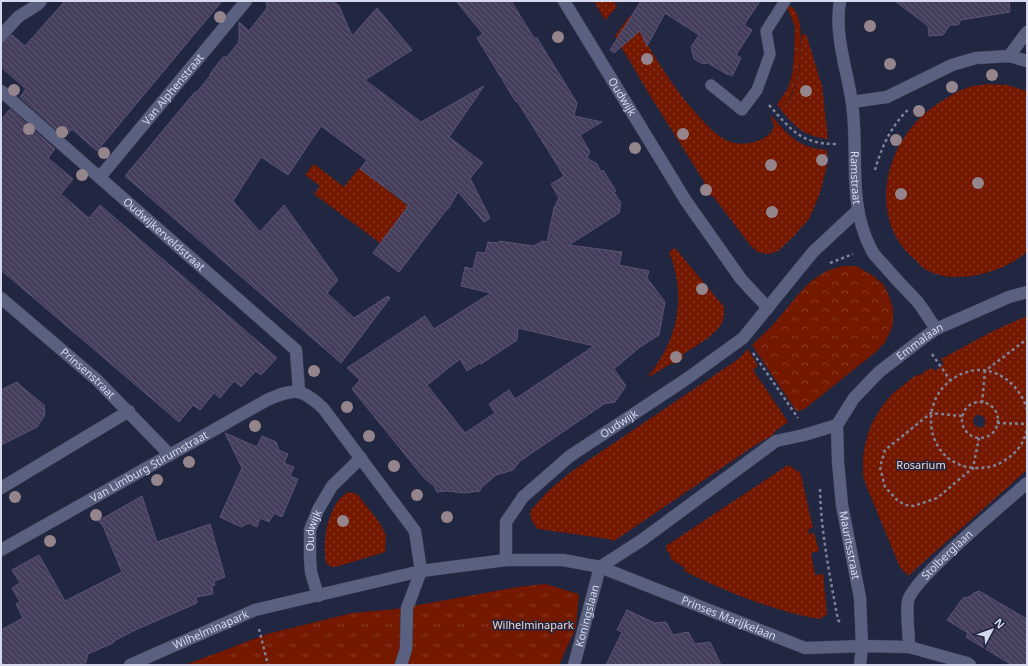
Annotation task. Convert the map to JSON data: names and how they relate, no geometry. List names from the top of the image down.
{
  "streets": {
    "street": [
      "Van Alphenstraat",
      "Oudwijk",
      "Ramstraat",
      "Oudwijkerveldstraat",
      "Emmalaan",
      "Prinsenstraat",
      "Van Limburg Stirumstraat",
      "Mauritsstraat",
      "Stolberglaan",
      "Koningslaan",
      "Prinses Marijkelaan",
      "Wilhelminapark"
    ]
  },
  "crossings": [
    ["Van Alphenstraat", "Oudwijkerveldstraat"],
    ["Oudwijk", "Ramstraat"],
    ["Oudwijk", "Wilhelminapark"],
    ["Ramstraat", "Emmalaan"],
    ["Oudwijkerveldstraat", "Van Limburg Stirumstraat"],
    ["Emmalaan", "Mauritsstraat"],
    ["Prinsenstraat", "Van Limburg Stirumstraat"],
    ["Mauritsstraat", "Prinses Marijkelaan"],
    ["Stolberglaan", "Prinses Marijkelaan"],
    ["Koningslaan", "Prinses Marijkelaan"],
    ["Koningslaan", "Wilhelminapark"],
    ["Prinses Marijkelaan", "Wilhelminapark"]
  ],
  "parks": ["Rosarium", "Wilhelminapark"],
  "north": "top right"
}
